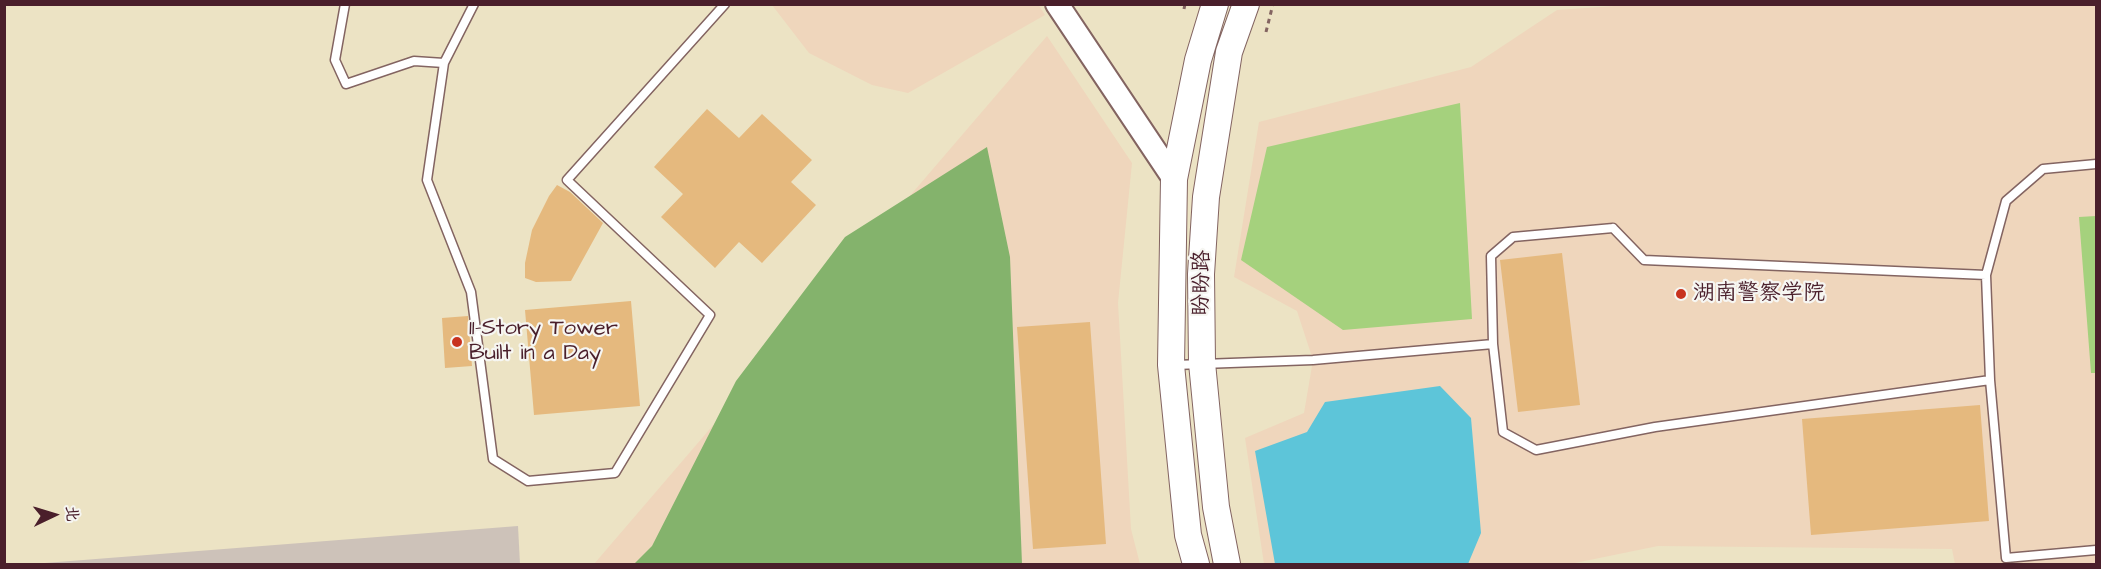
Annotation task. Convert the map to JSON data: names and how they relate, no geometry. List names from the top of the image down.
{
  "streets": {
    "main road": ["盼盼路"]
  },
  "places": ["湖南警察学院", "11-Story Tower Built in a Day"],
  "north": "right"
}
